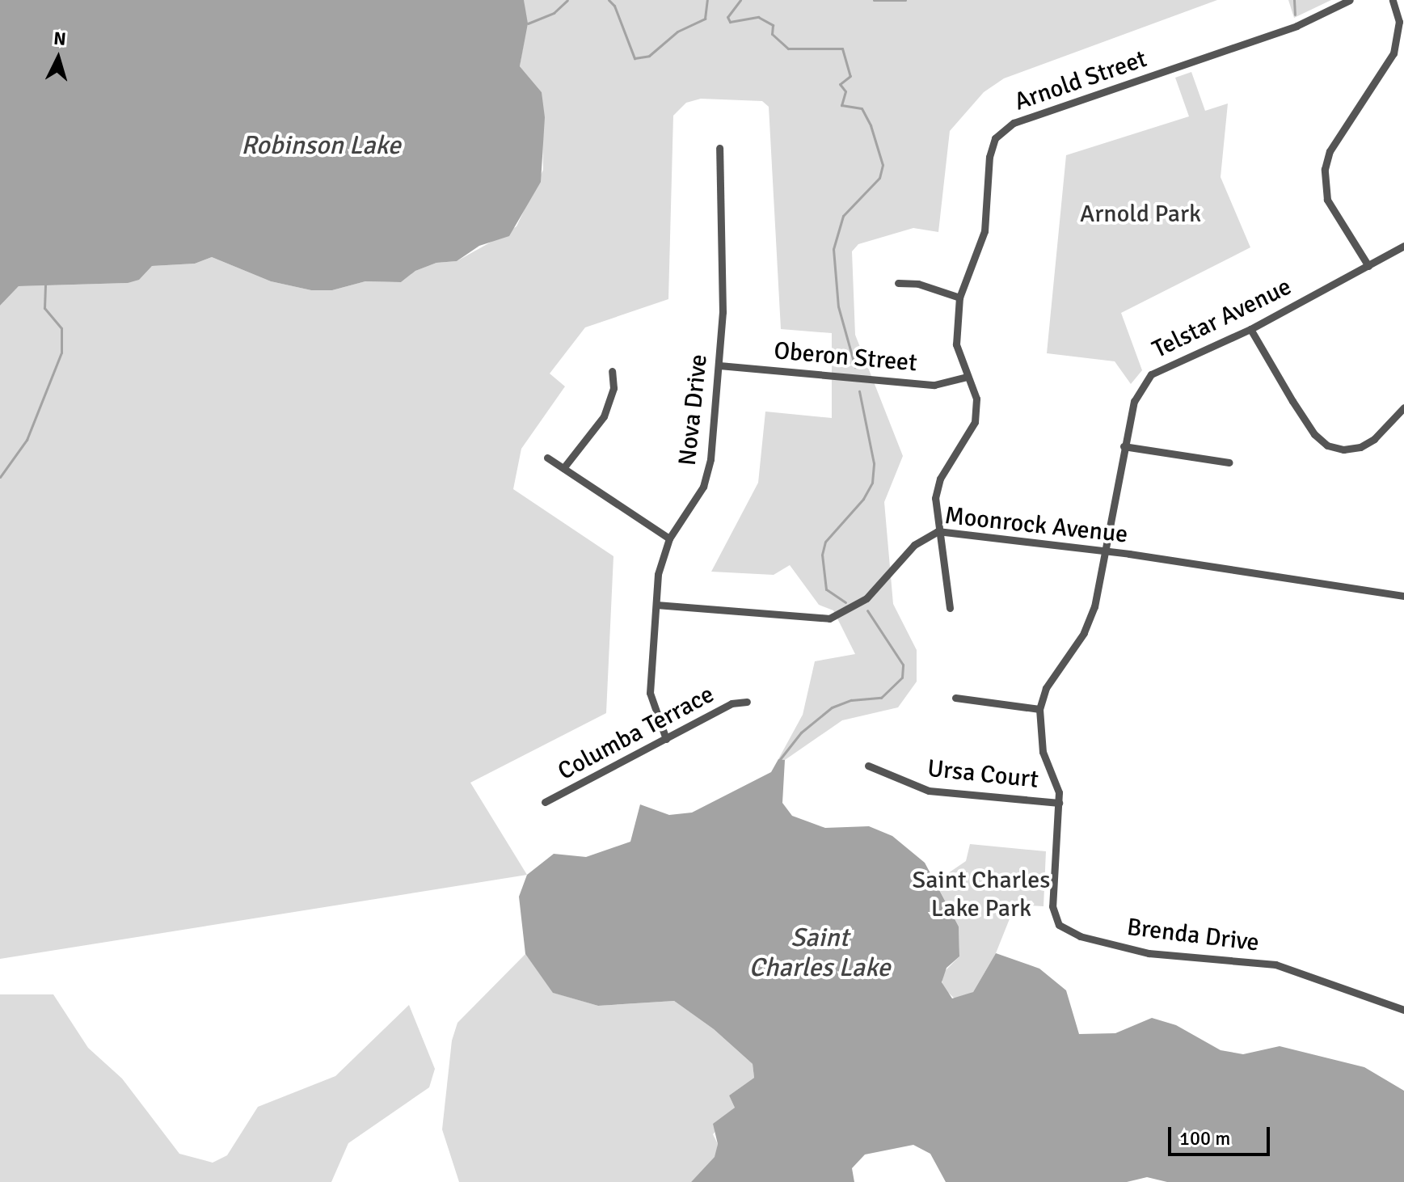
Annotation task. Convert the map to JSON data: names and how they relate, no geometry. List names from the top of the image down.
{
  "streets": {
    "street": [
      "Arnold Street",
      "Telstar Avenue",
      "Oberon Street",
      "Nova Drive",
      "Moonrock Avenue",
      "Columba Terrace",
      "Ursa Court",
      "Brenda Drive"
    ]
  },
  "crossings": [
    ["Arnold Street", "Oberon Street"],
    ["Arnold Street", "Moonrock Avenue"],
    ["Telstar Avenue", "Moonrock Avenue"],
    ["Telstar Avenue", "Brenda Drive"],
    ["Oberon Street", "Nova Drive"],
    ["Nova Drive", "Moonrock Avenue"],
    ["Nova Drive", "Columba Terrace"],
    ["Moonrock Avenue", "Brenda Drive"],
    ["Ursa Court", "Brenda Drive"]
  ],
  "water": ["Robinson Lake", "Saint Charles Lake"],
  "parks": ["Arnold Park", "Saint Charles Lake Park"],
  "scale_bar": "100 m",
  "north": "top"
}
